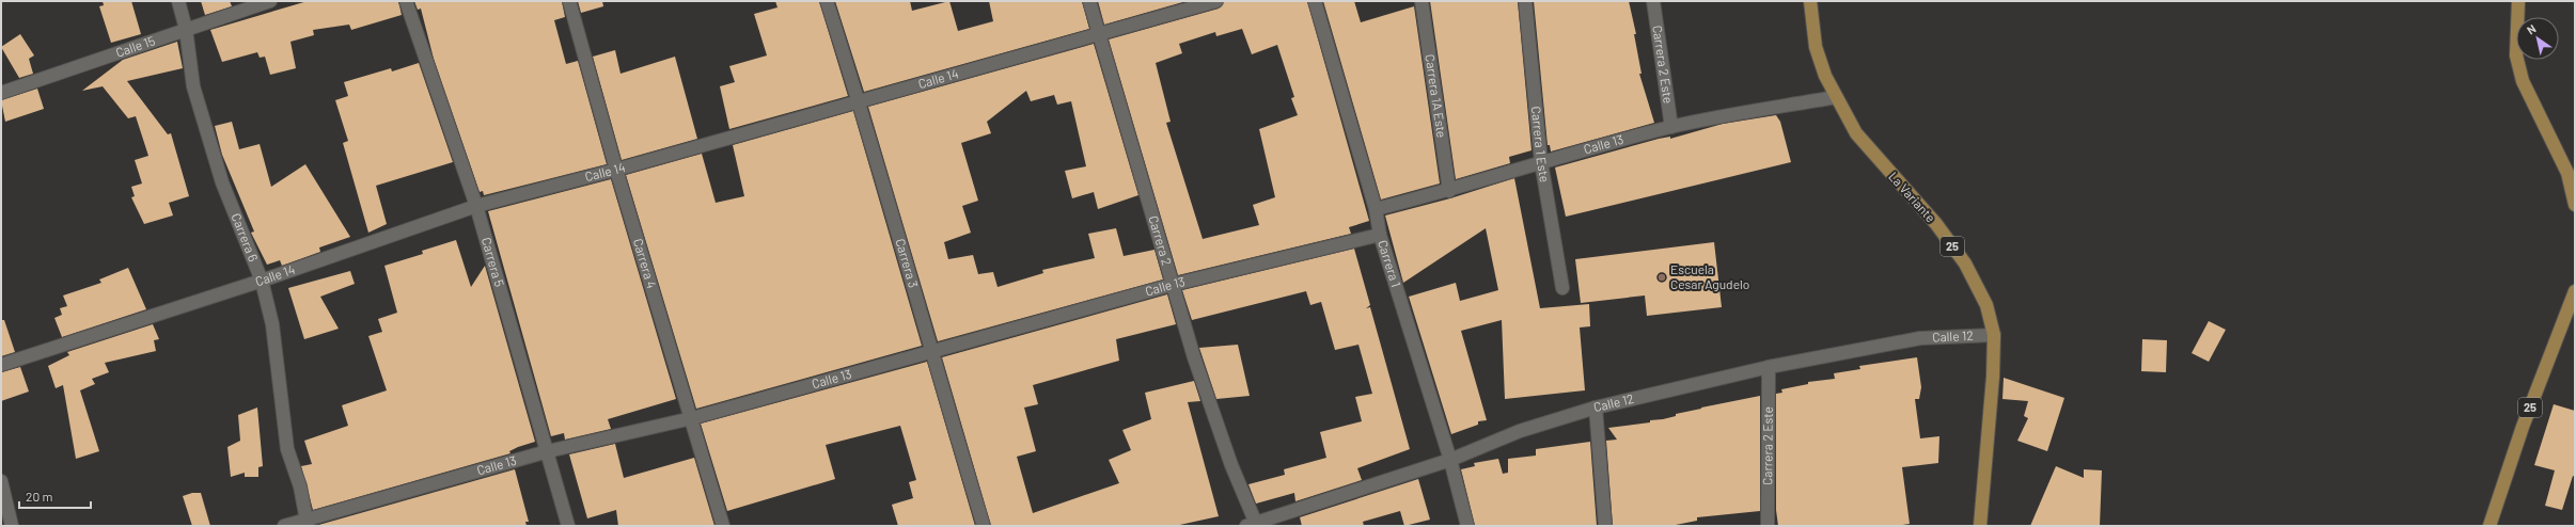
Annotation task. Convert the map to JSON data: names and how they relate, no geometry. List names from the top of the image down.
{
  "streets": {
    "main road": ["La Variante", "25"],
    "street": [
      "Calle 15",
      "Carrera 2 Este",
      "Calle 14",
      "Carrera 1A Este",
      "Carrera 1 Este",
      "Calle 13",
      "Carrera 6",
      "Carrera 2",
      "Carrera 5",
      "Carrera 4",
      "Carrera 3",
      "Carrera 1",
      "Calle 12"
    ]
  },
  "crossings": [
    ["Calle 15", "Carrera 6"],
    ["Carrera 2 Este", "Calle 13"],
    ["Carrera 2 Este", "Calle 12"],
    ["Calle 14", "Carrera 6"],
    ["Calle 14", "Carrera 2"],
    ["Calle 14", "Carrera 5"],
    ["Calle 14", "Carrera 4"],
    ["Calle 14", "Carrera 3"],
    ["Carrera 1A Este", "Calle 13"],
    ["Carrera 1 Este", "Calle 13"],
    ["Calle 13", "La Variante"],
    ["Calle 13", "Carrera 6"],
    ["Calle 13", "Carrera 2"],
    ["Calle 13", "Carrera 5"],
    ["Calle 13", "Carrera 4"],
    ["Calle 13", "Carrera 3"],
    ["Calle 13", "Carrera 1"],
    ["La Variante", "Calle 12"],
    ["Carrera 2", "Calle 12"],
    ["Carrera 1", "Calle 12"]
  ],
  "places": ["Escuela Cesar Agudelo"],
  "scale_bar": "20 m",
  "north": "top left"
}
